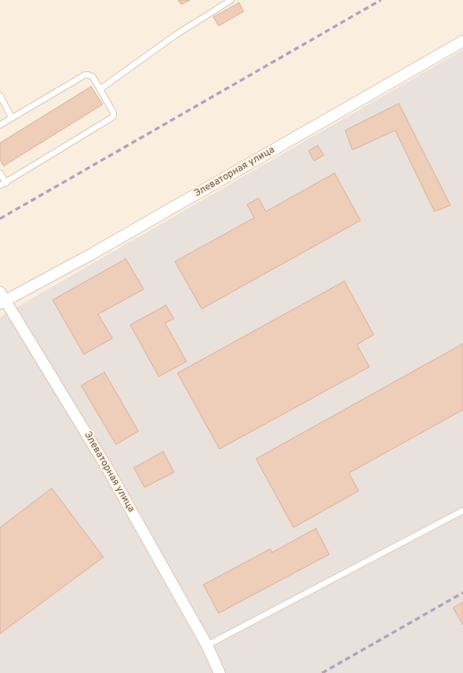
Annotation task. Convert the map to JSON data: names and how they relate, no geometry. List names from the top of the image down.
{
  "streets": {
    "street": ["Элеваторная улица"]
  }
}
